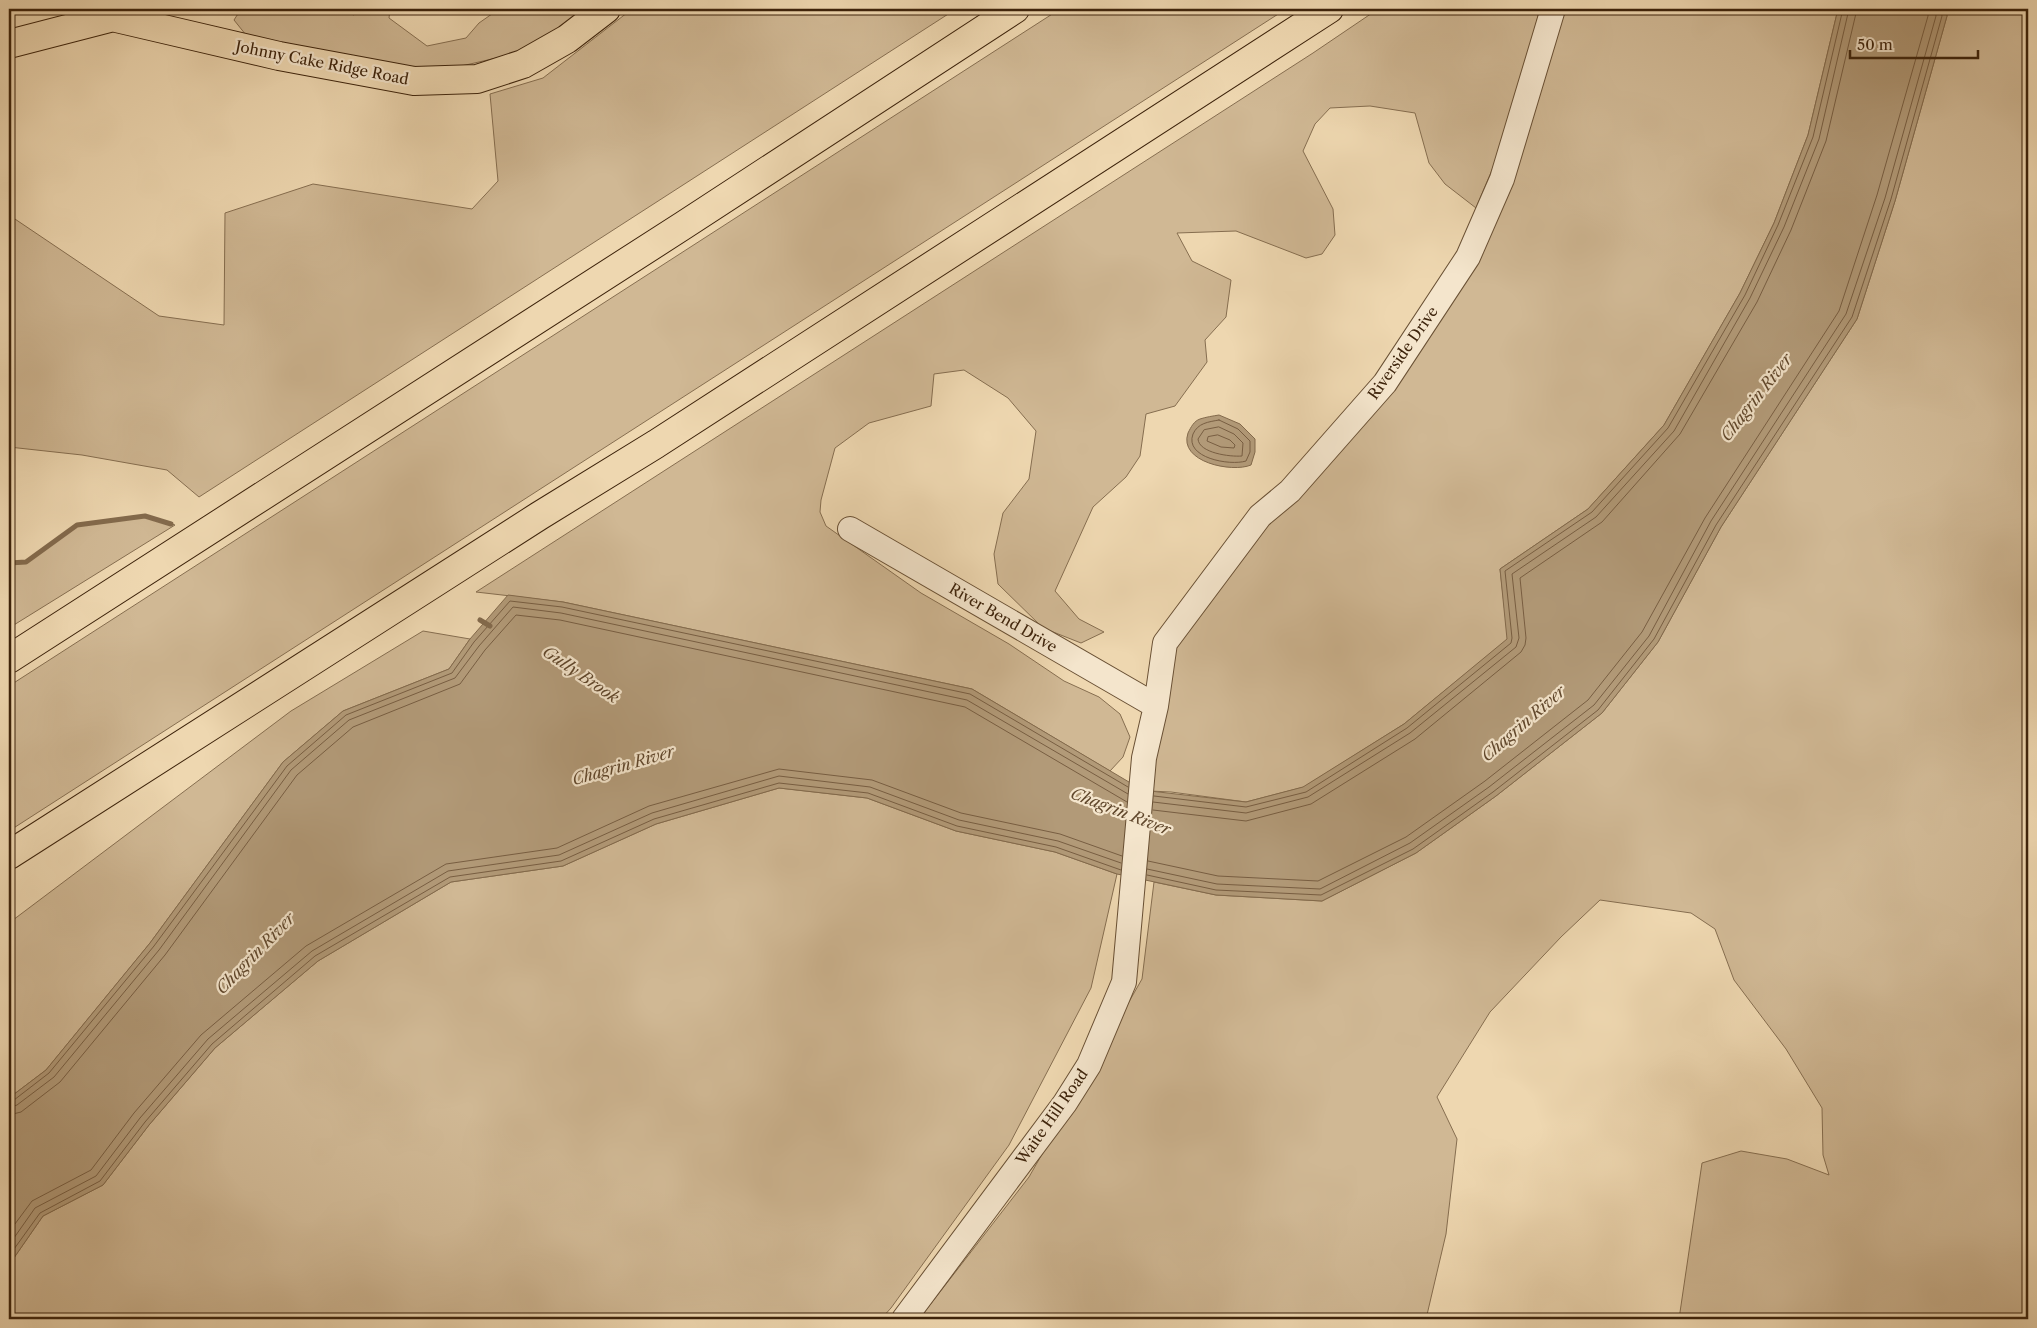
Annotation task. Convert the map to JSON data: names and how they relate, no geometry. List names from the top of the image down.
{
  "streets": {
    "main road": ["Johnny Cake Ridge Road"],
    "street": ["Riverside Drive", "River Bend Drive", "Waite Hill Road"]
  },
  "crossings": [
    ["Riverside Drive", "River Bend Drive"],
    ["Riverside Drive", "Waite Hill Road"],
    ["River Bend Drive", "Waite Hill Road"]
  ],
  "water": ["Chagrin River", "Gully Brook"],
  "scale_bar": "50 m"
}
